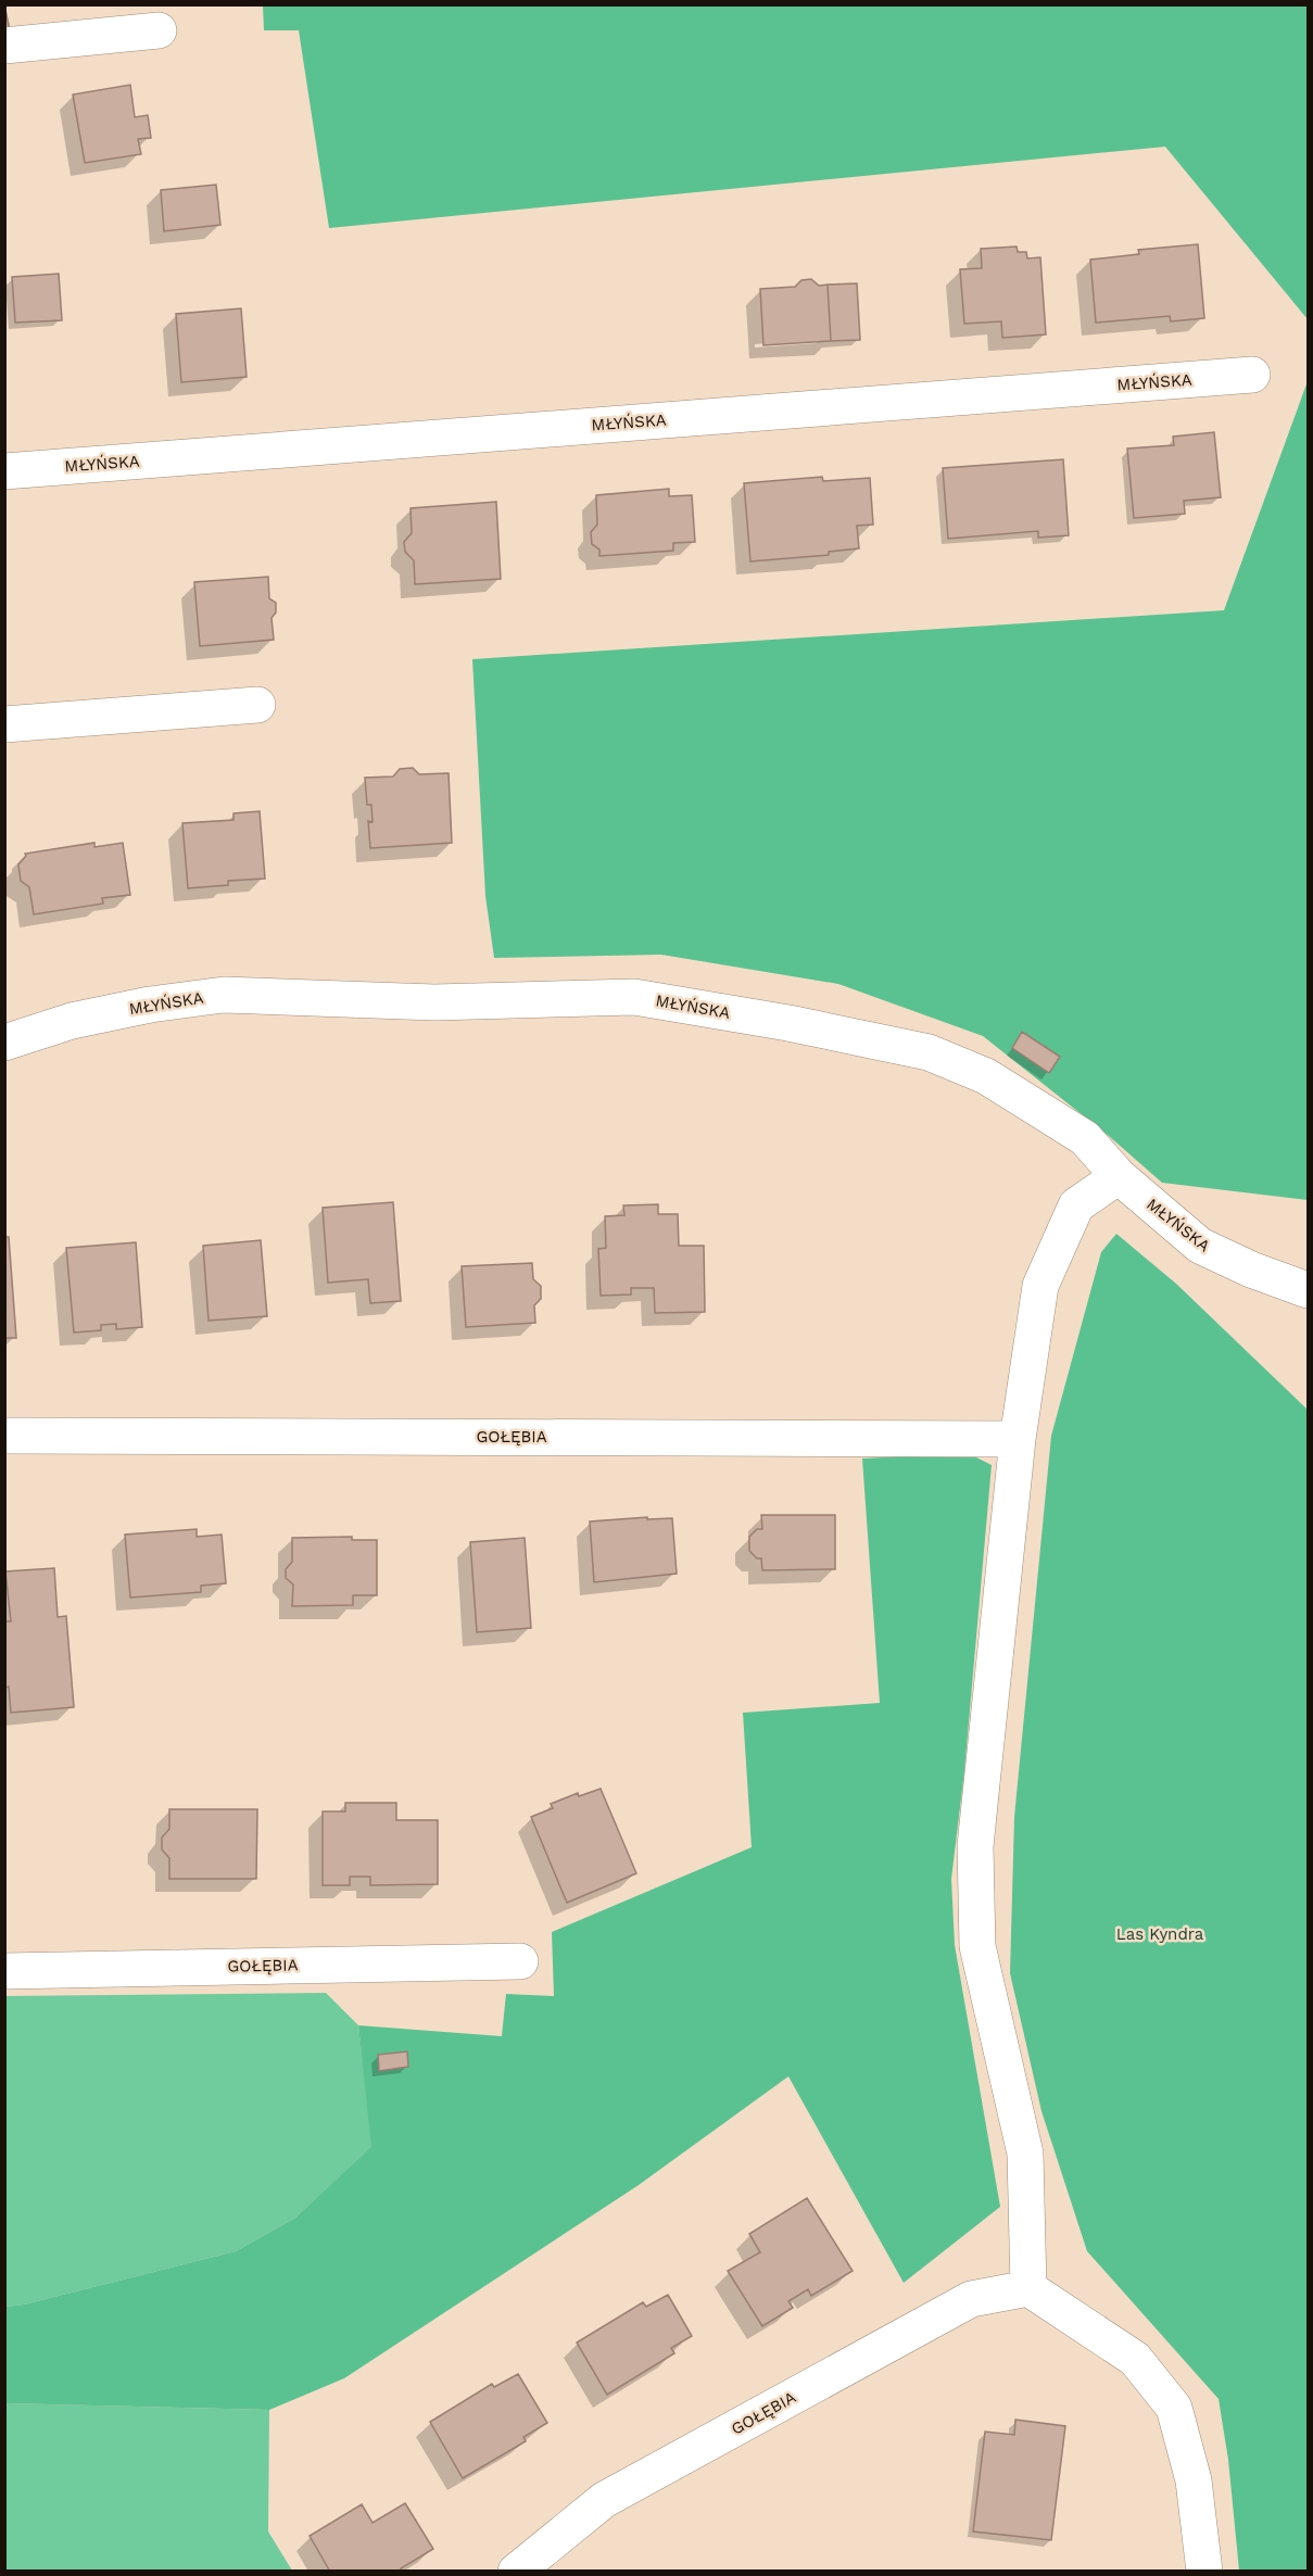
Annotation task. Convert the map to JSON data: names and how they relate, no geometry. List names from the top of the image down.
{
  "streets": {
    "street": ["MŁYŃSKA", "GOŁĘBIA"]
  },
  "parks": ["Las Kyndra"]
}
